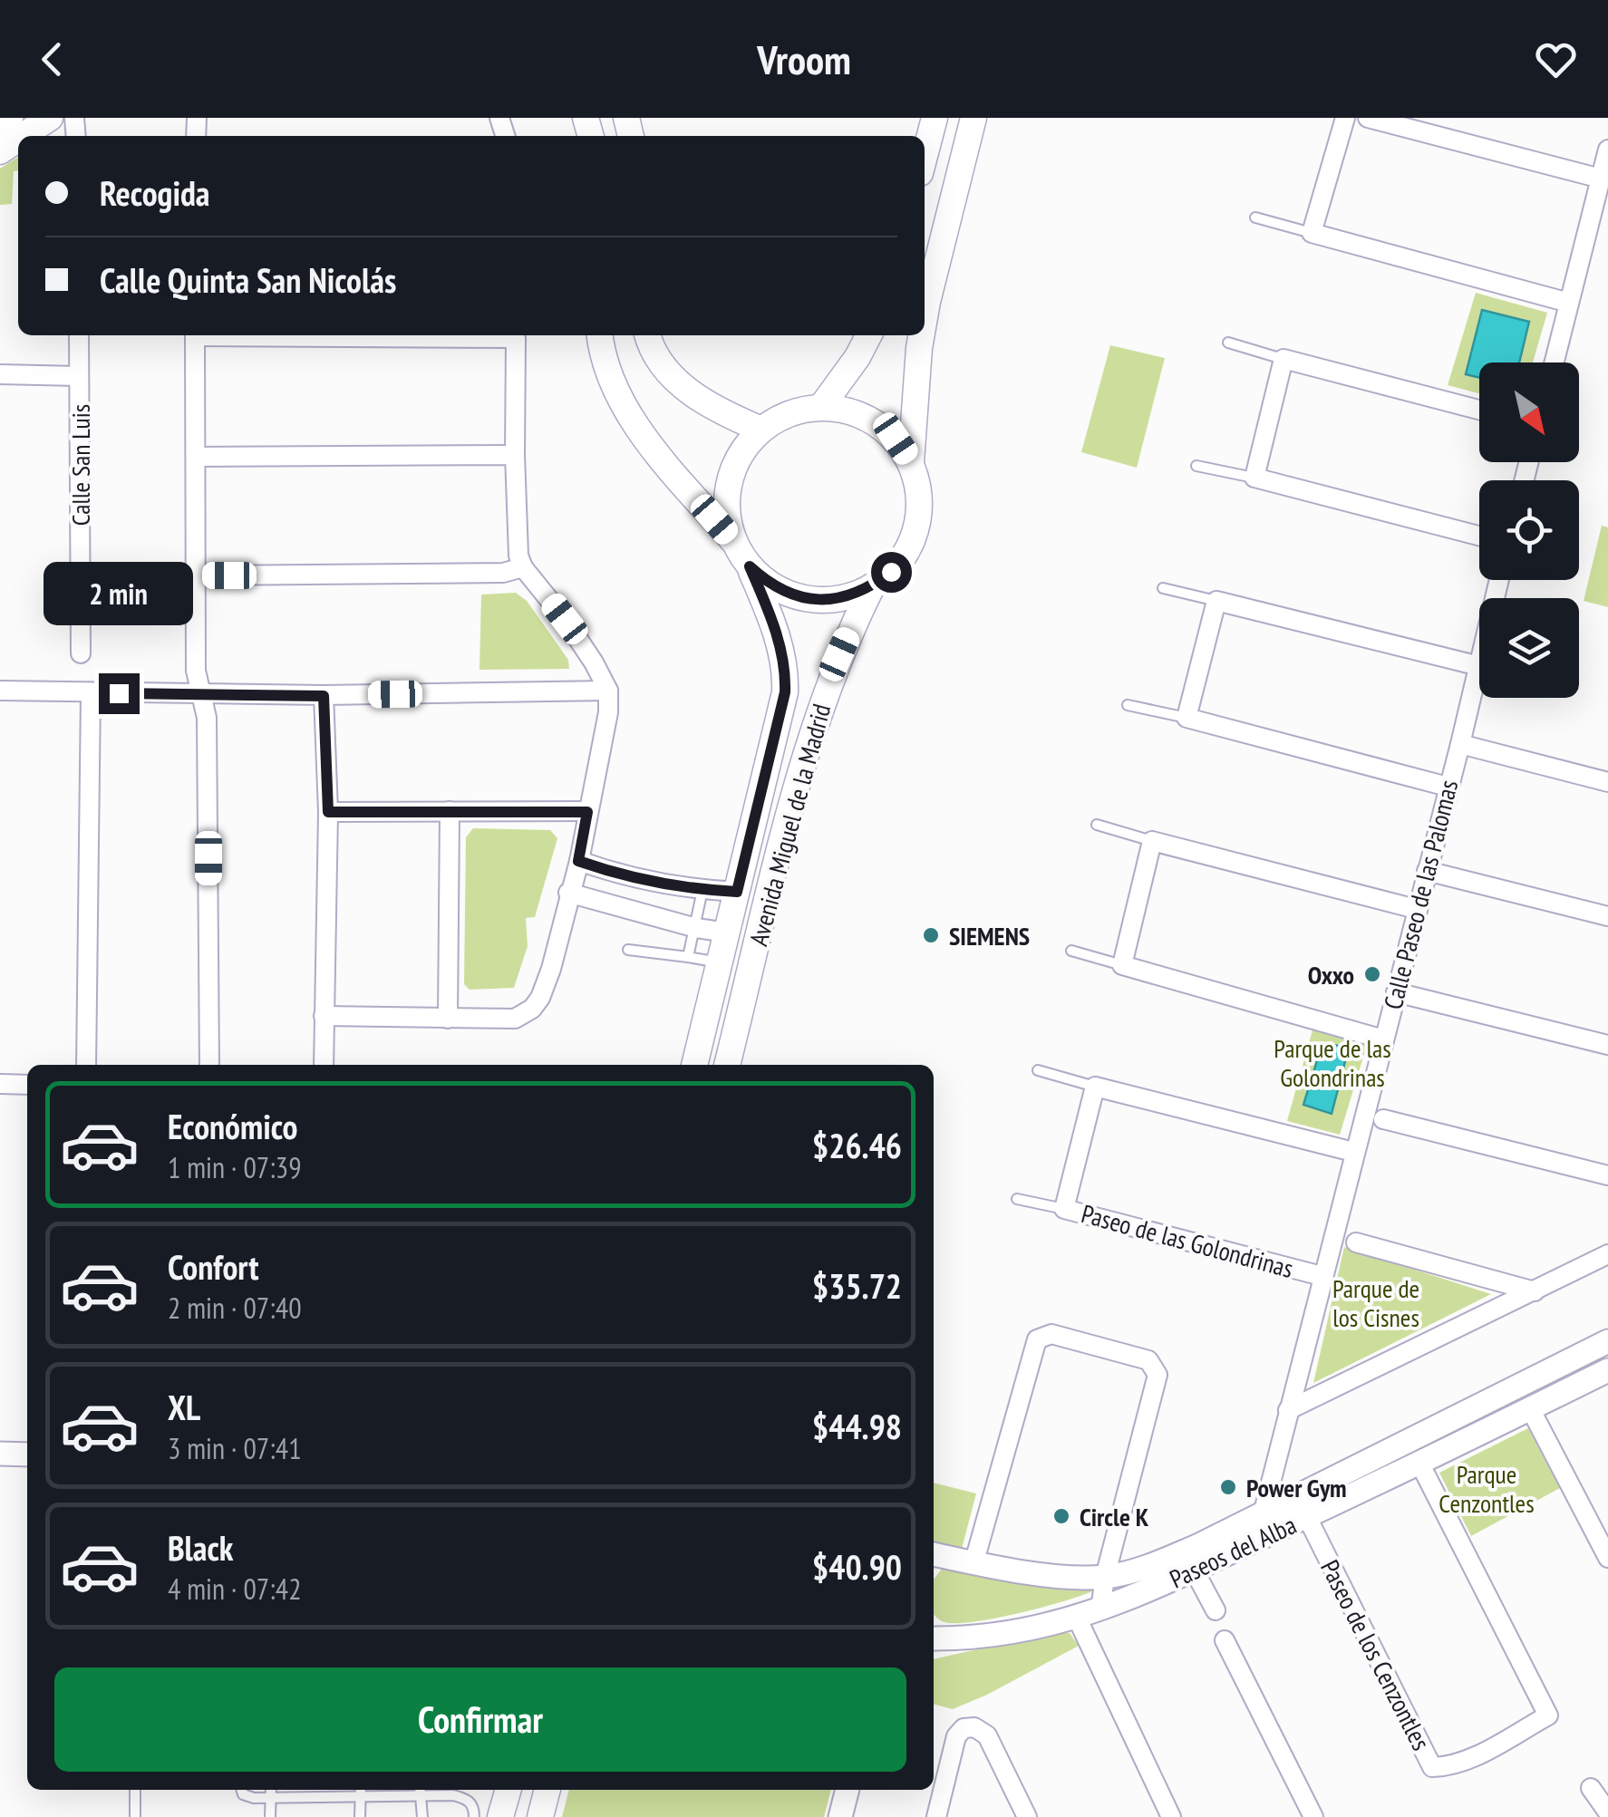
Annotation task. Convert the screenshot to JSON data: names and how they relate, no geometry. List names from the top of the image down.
{
  "streets": {
    "main road": ["Avenida Miguel de la Madrid"],
    "street": [
      "Calle San Luis",
      "Calle Paseo de las Palomas",
      "Paseo de las Golondrinas",
      "Paseos del Alba",
      "Paseo de los Cenzontles"
    ]
  },
  "crossings": [
    ["Calle Paseo de las Palomas", "Paseo de las Golondrinas"],
    ["Calle Paseo de las Palomas", "Paseos del Alba"],
    ["Paseos del Alba", "Paseo de los Cenzontles"]
  ],
  "parks": ["Parque de las Golondrinas", "Parque de los Cisnes", "Parque Cenzontles"],
  "places": [
    "SIEMENS",
    "Oxxo",
    "Power Gym",
    "Circle K"
  ],
  "north": "bottom right",
  "page": {
    "header": "Vroom",
    "banner": ["Recogida", "Calle Quinta San Nicolás"],
    "bubble": "2 min",
    "list": [
      {
        "name": "Económico",
        "note": "1 min · 07:39",
        "value": "$26.46"
      },
      {
        "name": "Confort",
        "note": "2 min · 07:40",
        "value": "$35.72"
      },
      {
        "name": "XL",
        "note": "3 min · 07:41",
        "value": "$44.98"
      },
      {
        "name": "Black",
        "note": "4 min · 07:42",
        "value": "$40.90"
      }
    ],
    "buttons": "Confirmar"
  }
}
